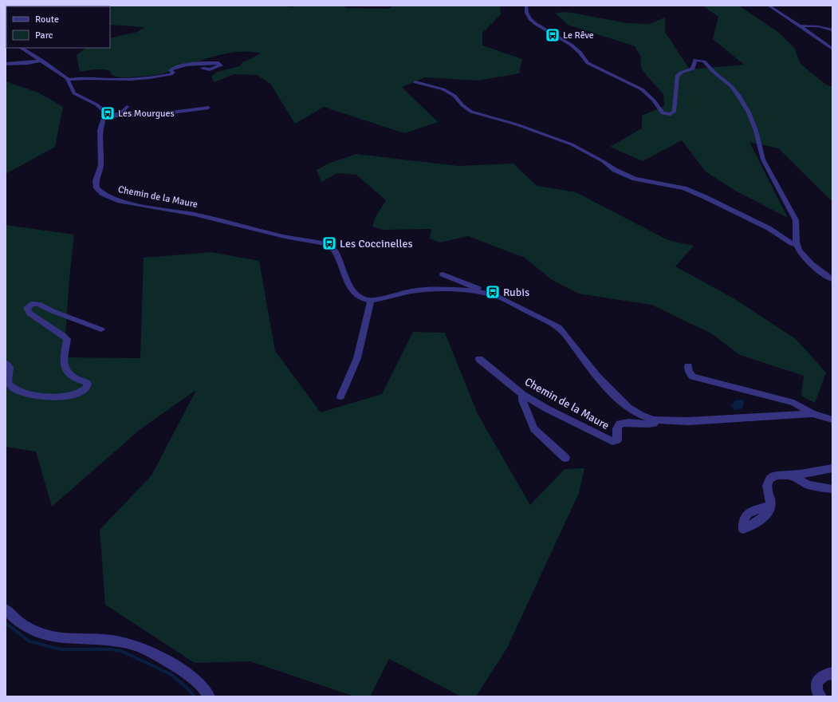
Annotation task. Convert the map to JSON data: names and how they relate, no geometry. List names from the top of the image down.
{
  "streets": {
    "street": ["Chemin de la Maure"]
  },
  "places": {
    "bus stop": [
      "Le Rêve",
      "Les Mourgues",
      "Les Coccinelles",
      "Rubis"
    ]
  },
  "legend": ["Route", "Parc"]
}
